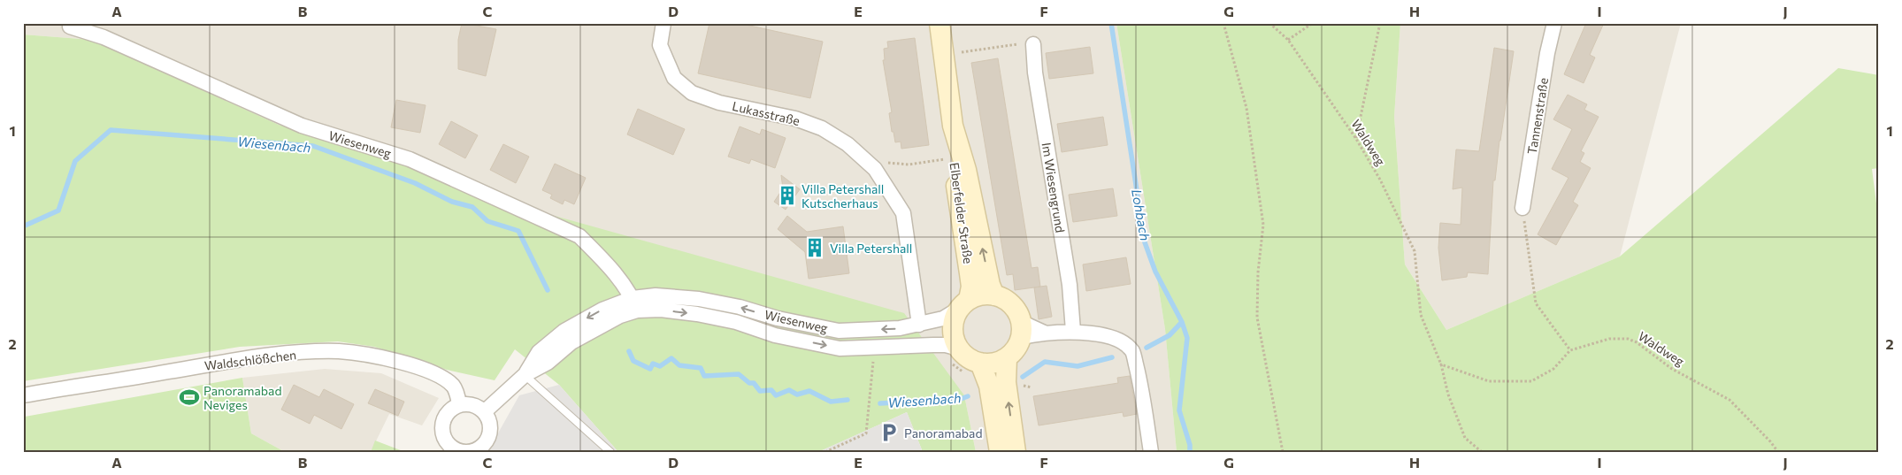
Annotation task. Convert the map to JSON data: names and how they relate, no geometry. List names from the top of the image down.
{
  "streets": {
    "main road": ["Elberfelder Straße"],
    "street": [
      "Lukasstraße",
      "Tannenstraße",
      "Wiesenweg",
      "Im Wiesengrund",
      "Waldschlößchen"
    ],
    "path": ["Waldweg"]
  },
  "crossings": [
    ["Lukasstraße", "Wiesenweg"],
    ["Wiesenweg", "Elberfelder Straße"],
    ["Wiesenweg", "Waldschlößchen"]
  ],
  "water": ["Wiesenbach", "Lohbach"],
  "places": {
    "building": ["Villa Petershall Kutscherhaus", "Villa Petershall"],
    "sports": ["Panoramabad Neviges"],
    "parking": ["Panoramabad"]
  },
  "grid": {
    "columns": [
      "A",
      "B",
      "C",
      "D",
      "E",
      "F",
      "G",
      "H",
      "I",
      "J"
    ],
    "rows": ["1", "2"]
  }
}
